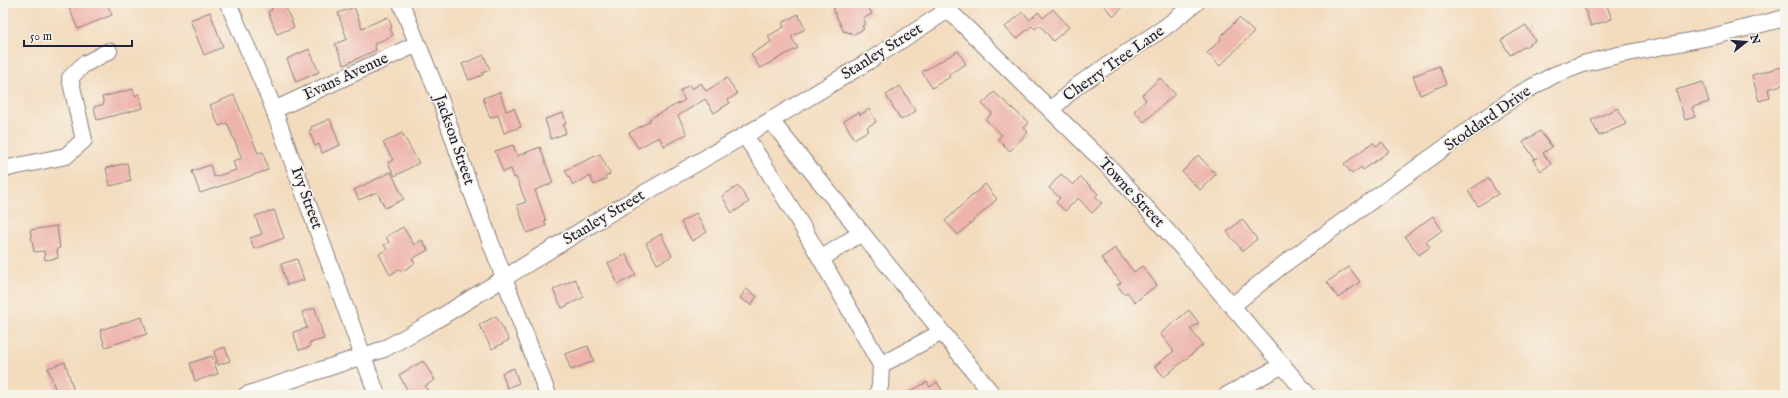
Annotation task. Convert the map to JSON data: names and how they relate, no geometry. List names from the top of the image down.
{
  "streets": {
    "street": [
      "Stanley Street",
      "Cherry Tree Lane",
      "Evans Avenue",
      "Stoddard Drive",
      "Jackson Street",
      "Towne Street",
      "Ivy Street"
    ]
  },
  "crossings": [
    ["Stanley Street", "Jackson Street"],
    ["Stanley Street", "Towne Street"],
    ["Stanley Street", "Ivy Street"],
    ["Cherry Tree Lane", "Towne Street"],
    ["Evans Avenue", "Jackson Street"],
    ["Evans Avenue", "Ivy Street"],
    ["Stoddard Drive", "Towne Street"]
  ],
  "scale_bar": "50 m",
  "north": "right"
}
